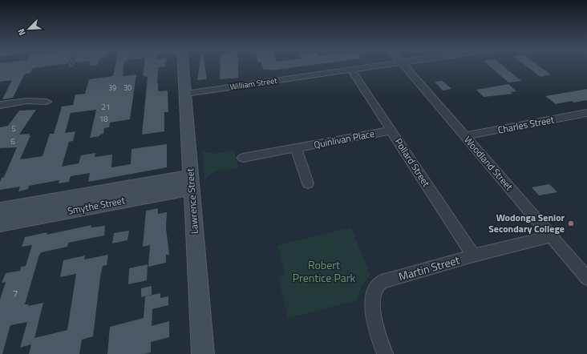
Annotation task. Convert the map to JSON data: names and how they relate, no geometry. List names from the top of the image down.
{
  "streets": {
    "main road": ["Lawrence Street", "Smythe Street"],
    "street": [
      "William Street",
      "Charles Street",
      "Quinlivan Place",
      "Pollard Street",
      "Woodland Street",
      "Martin Street"
    ]
  },
  "crossings": [
    ["William Street", "Pollard Street"],
    ["William Street", "Lawrence Street"],
    ["Charles Street", "Woodland Street"],
    ["Quinlivan Place", "Pollard Street"],
    ["Pollard Street", "Martin Street"],
    ["Woodland Street", "Martin Street"],
    ["Lawrence Street", "Smythe Street"]
  ],
  "parks": ["Robert Prentice Park"],
  "places": ["Wodonga Senior Secondary College"],
  "house_numbers": [
    "39",
    "30",
    "21",
    "18",
    "5",
    "6",
    "7"
  ],
  "north": "bottom left"
}
